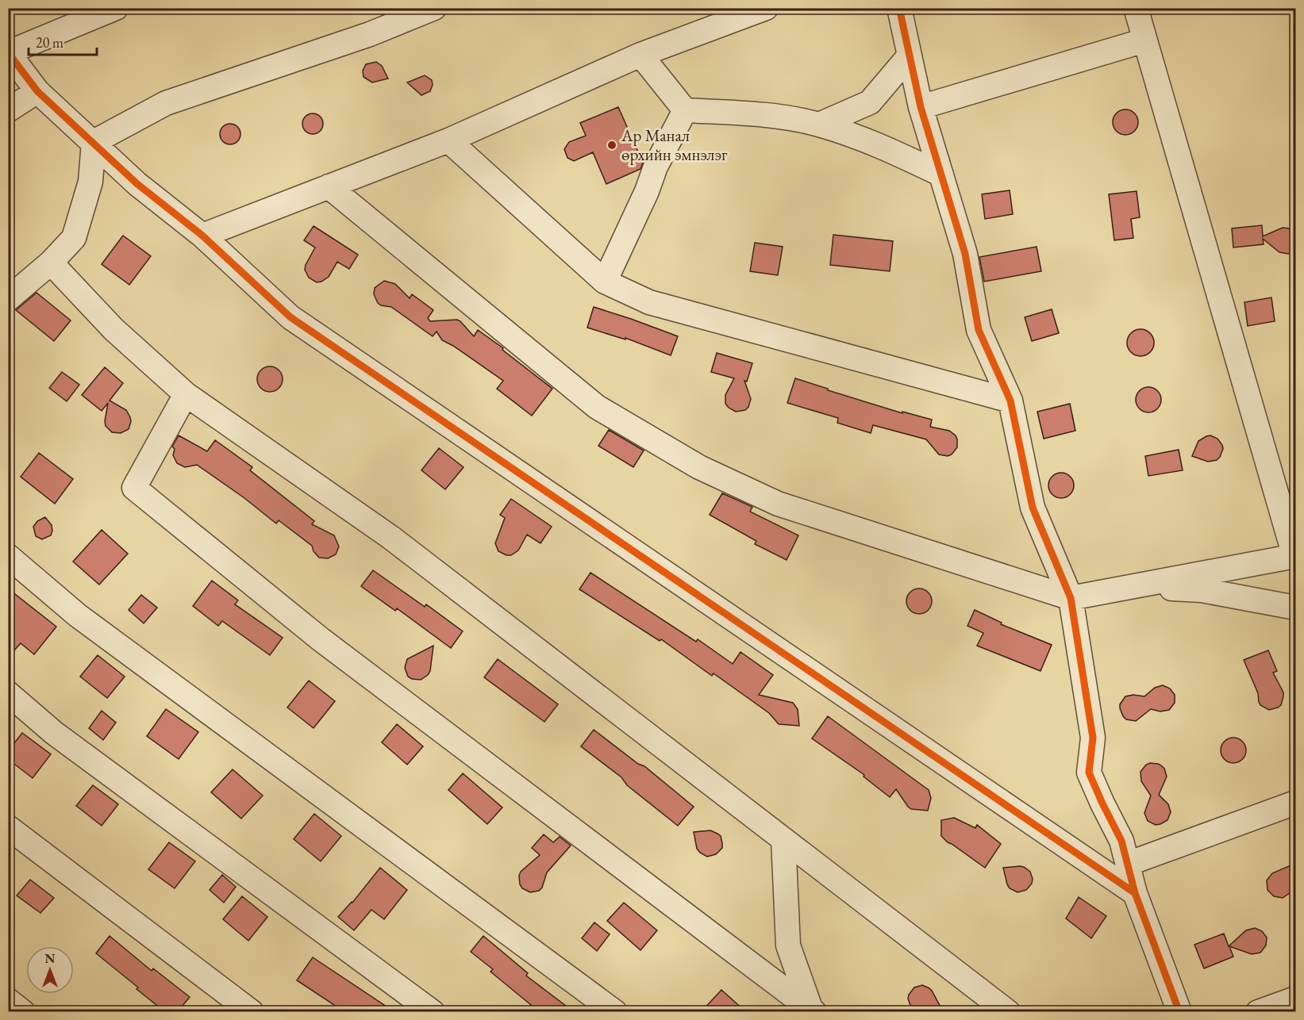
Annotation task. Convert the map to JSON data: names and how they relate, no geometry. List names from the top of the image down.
{
  "places": ["Ар Манал өрхийн эмнэлэг"],
  "scale_bar": "20 m",
  "north": "top"
}
